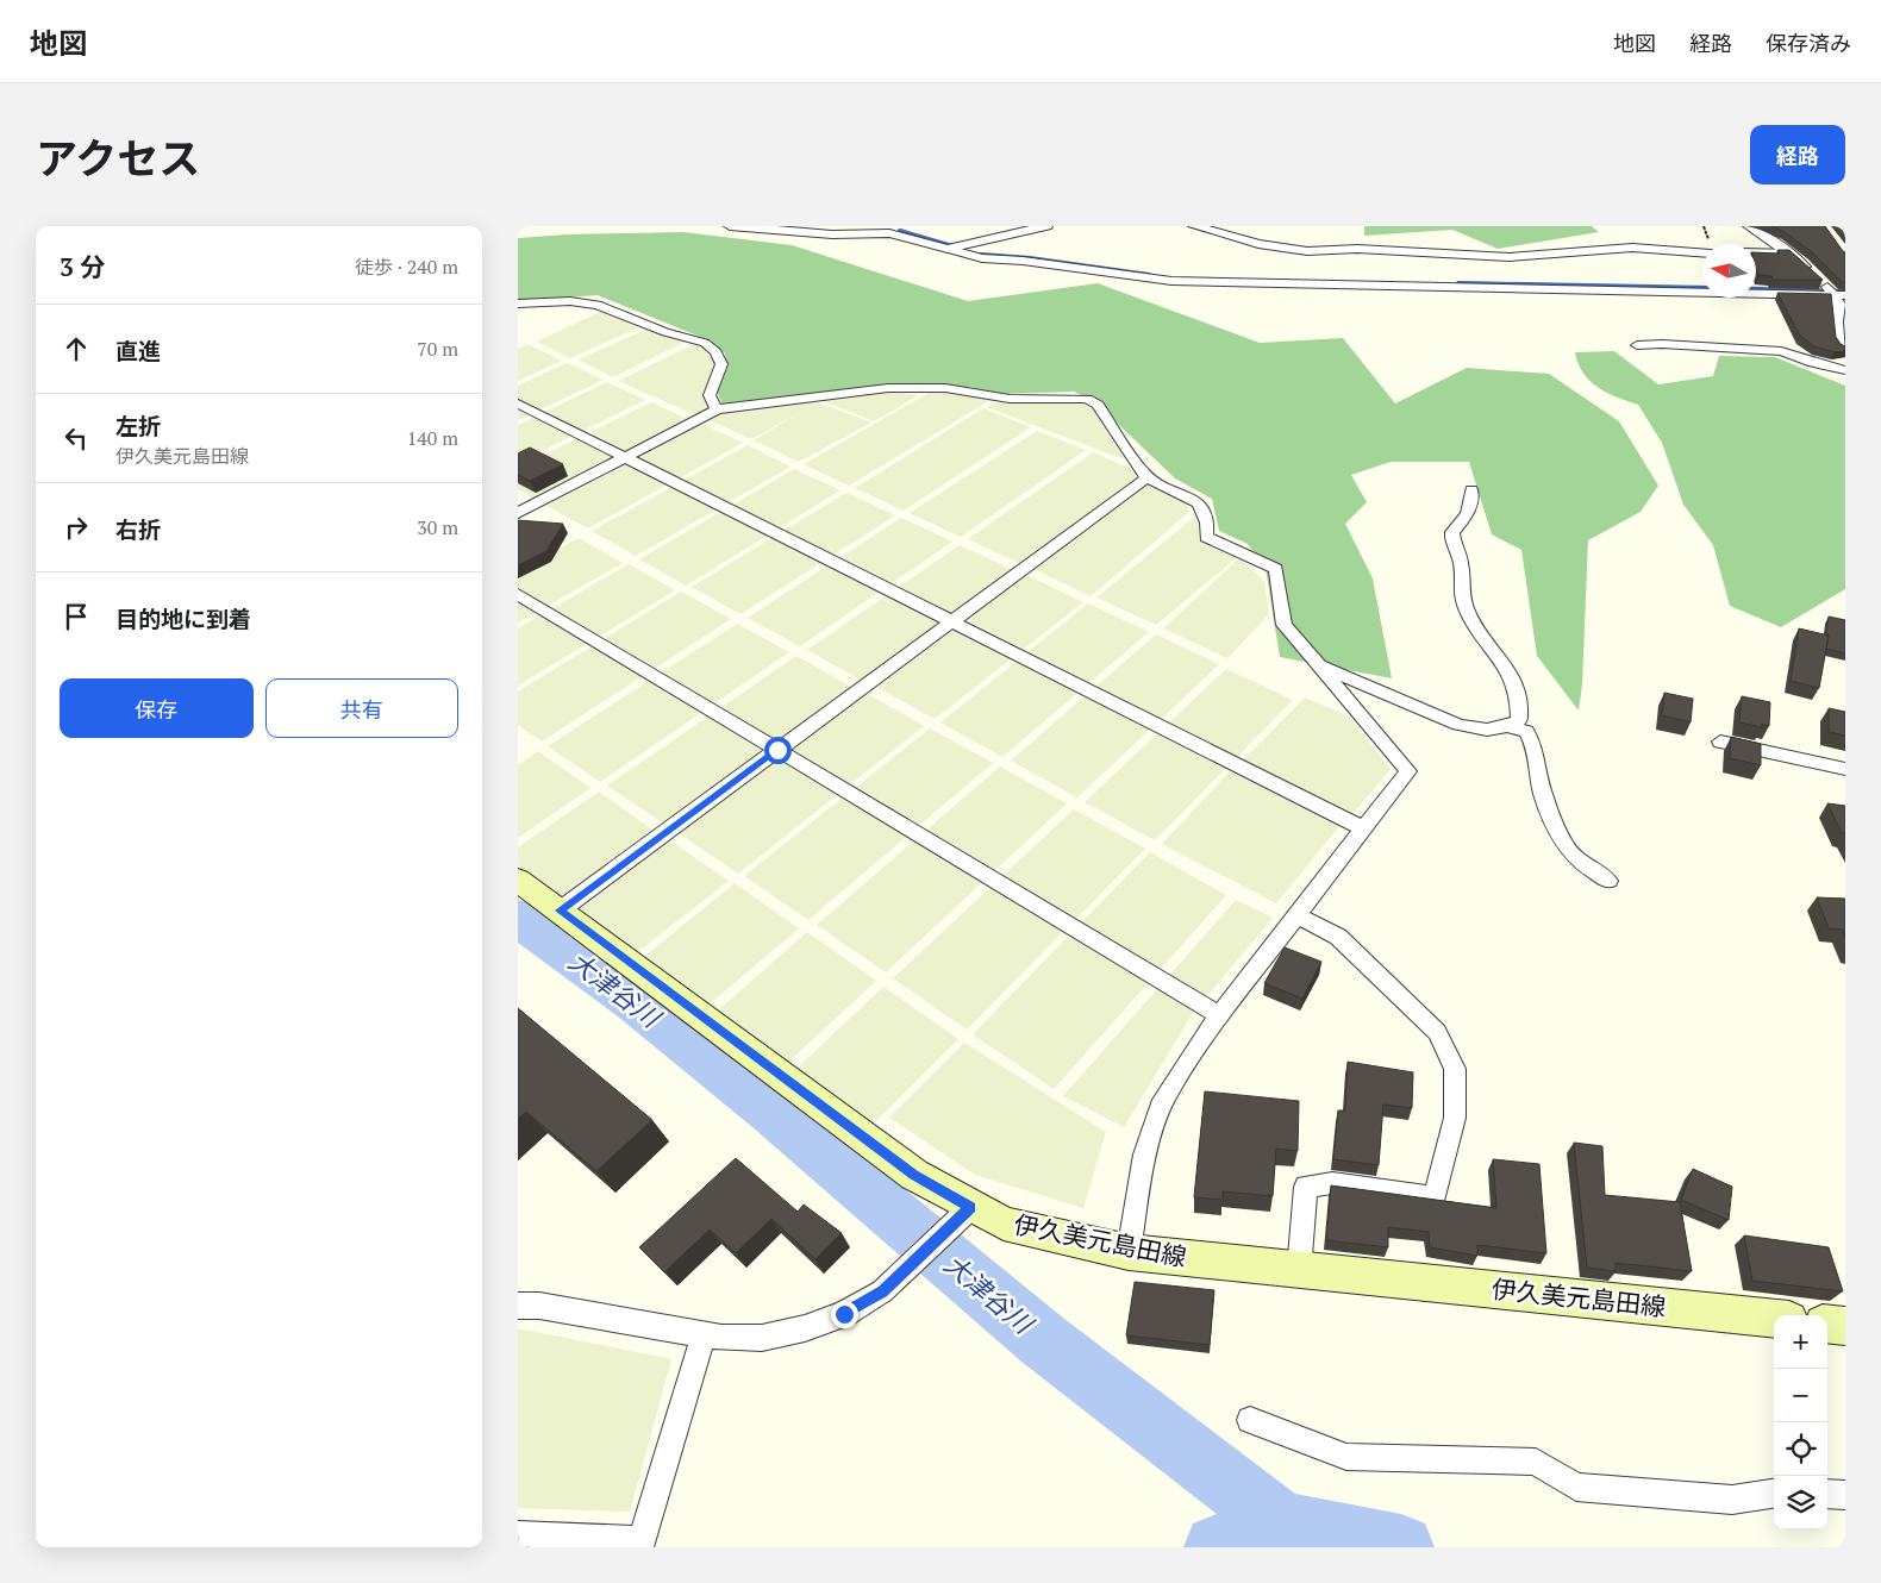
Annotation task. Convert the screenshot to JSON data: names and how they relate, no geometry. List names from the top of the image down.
{
  "streets": {
    "main road": ["伊久美元島田線"]
  },
  "water": ["大津谷川"],
  "north": "left",
  "page": {
    "header": "地図",
    "nav": ["地図", "経路", "保存済み"],
    "title": "アクセス",
    "buttons": [
      "経路",
      ["保存", "共有"]
    ],
    "heading": ["3 分", "徒歩 · 240 m"],
    "list": [
      ["直進", "70 m"],
      ["左折", "伊久美元島田線", "140 m"],
      ["右折", "30 m"],
      "目的地に到着"
    ],
    "map_buttons": ["+", "−"]
  }
}
